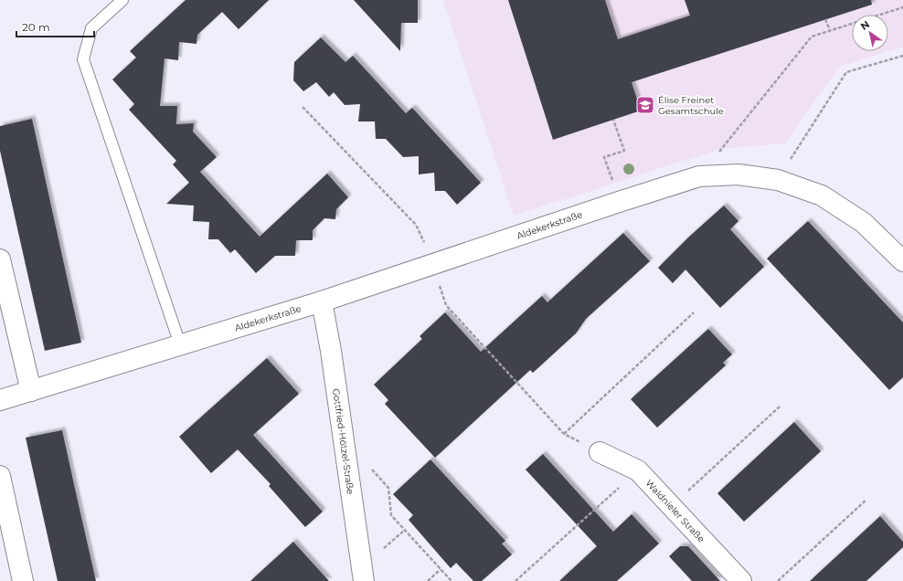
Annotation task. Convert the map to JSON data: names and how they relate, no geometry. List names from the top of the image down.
{
  "streets": {
    "street": ["Aldekerkstraße", "Gottfried-Hötzel-Straße", "Waldnieler Straße"]
  },
  "crossings": [
    ["Aldekerkstraße", "Gottfried-Hötzel-Straße"]
  ],
  "places": {
    "school or university": ["Élise Freinet Gesamtschule"]
  },
  "scale_bar": "20 m",
  "north": "top left"
}
